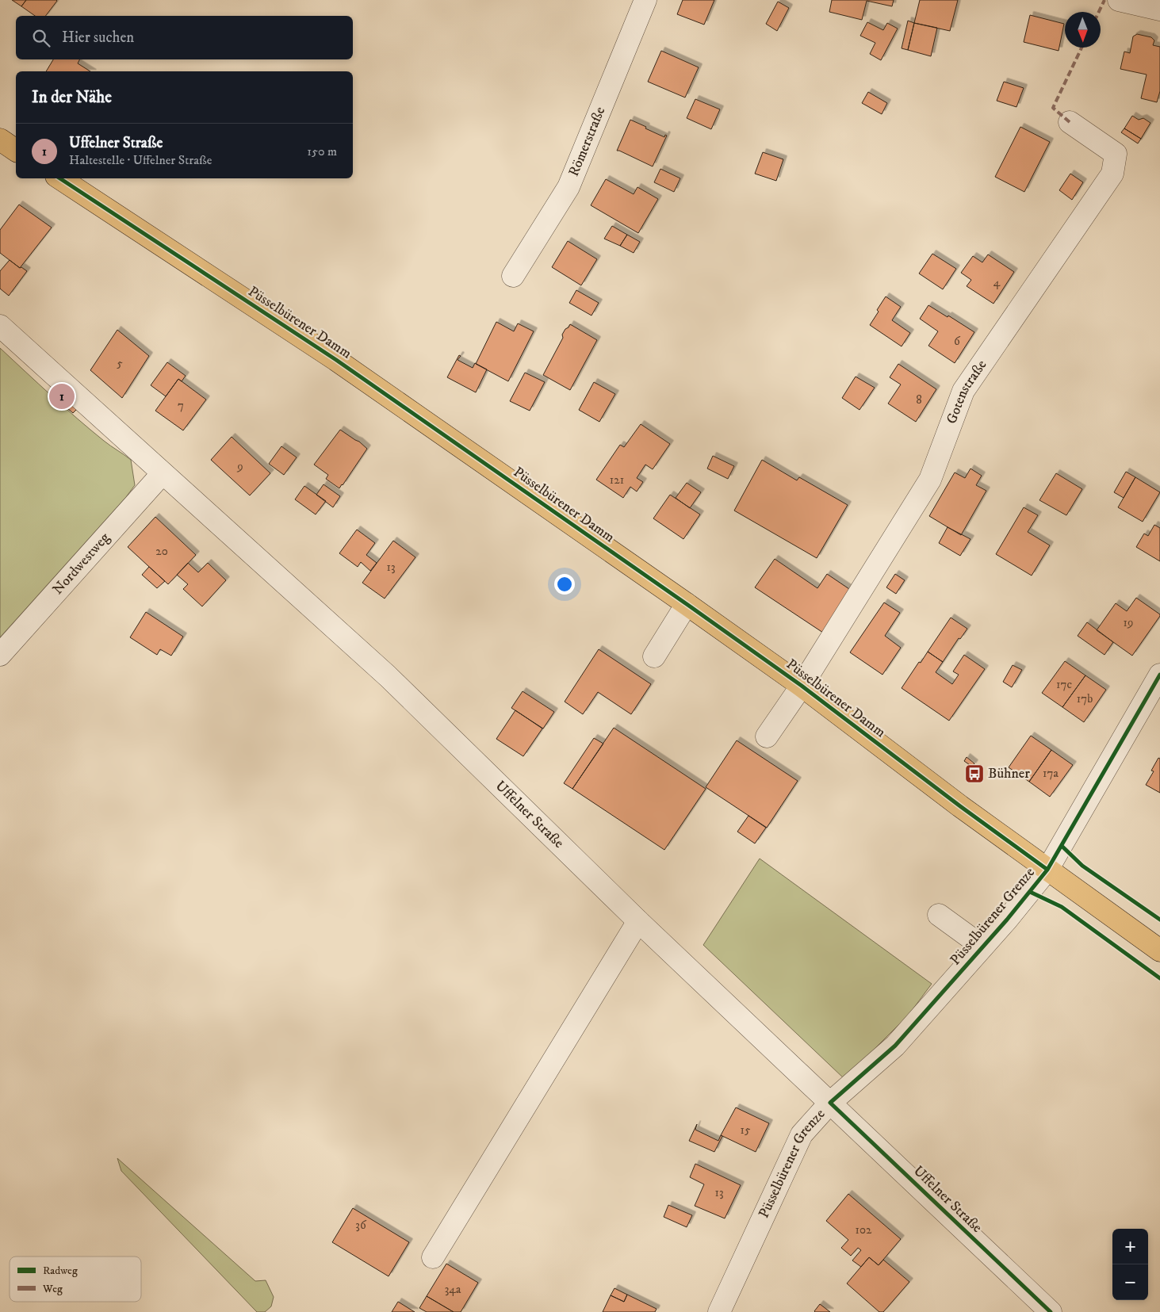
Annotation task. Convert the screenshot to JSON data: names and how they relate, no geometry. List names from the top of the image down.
{
  "streets": {
    "main road": ["Püsselbürener Damm"],
    "street": [
      "Römerstraße",
      "Gotenstraße",
      "Nordwestweg",
      "Uffelner Straße",
      "Püsselbürener Grenze"
    ]
  },
  "crossings": [
    ["Püsselbürener Damm", "Gotenstraße"],
    ["Püsselbürener Damm", "Püsselbürener Grenze"],
    ["Nordwestweg", "Uffelner Straße"],
    ["Uffelner Straße", "Püsselbürener Grenze"]
  ],
  "places": {
    "bus stop": ["Bühner"]
  },
  "house_numbers": [
    "4",
    "6",
    "5",
    "8",
    "7",
    "9",
    "121",
    "20",
    "13",
    "19",
    "17c",
    "17b",
    "17a",
    "15",
    "13",
    "36",
    "102",
    "34a"
  ],
  "legend": ["Radweg", "Weg"],
  "north": "bottom",
  "page": {
    "search": "Hier suchen",
    "heading": "In der Nähe",
    "list": [
      {
        "mark": "1",
        "name": "Uffelner Straße",
        "note": "Haltestelle · Uffelner Straße",
        "value": "150 m"
      }
    ],
    "pins": "1",
    "map_buttons": ["+", "−"]
  }
}
